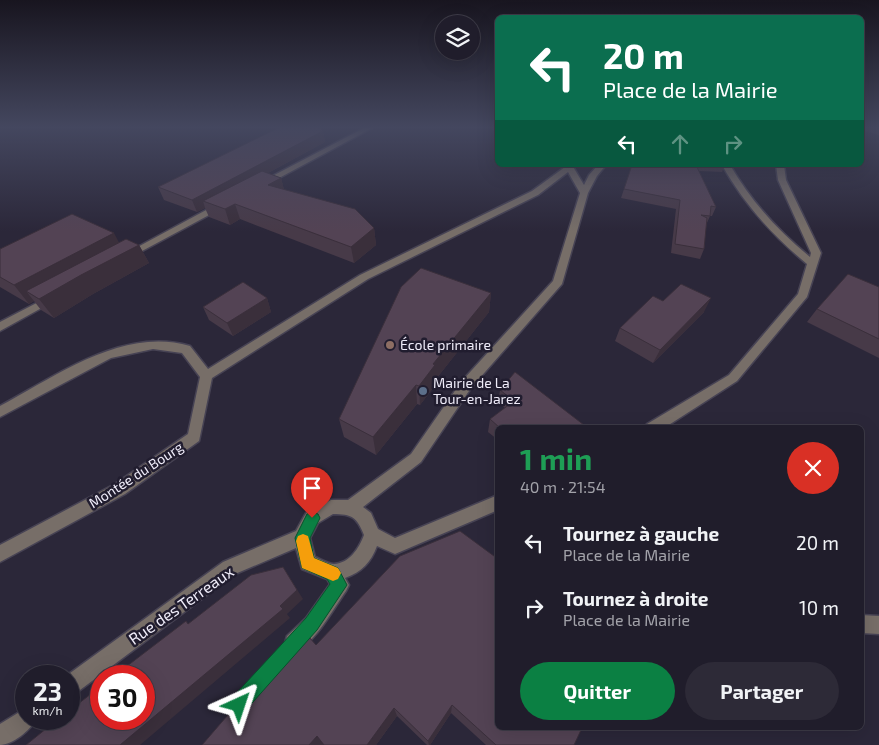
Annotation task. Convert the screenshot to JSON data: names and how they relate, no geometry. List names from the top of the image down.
{
  "streets": {
    "street": ["Montée du Bourg", "Rue des Terreaux"]
  },
  "places": ["École primaire", "Mairie de La Tour-en-Jarez"],
  "page": {
    "turn": ["20 m", "Place de la Mairie"],
    "heading": ["1 min", "40 m · 21:54"],
    "list": [
      {
        "name": "Tournez à gauche",
        "note": "Place de la Mairie",
        "value": "20 m"
      },
      {
        "name": "Tournez à droite",
        "note": "Place de la Mairie",
        "value": "10 m"
      }
    ],
    "buttons": ["Quitter", "Partager"],
    "speed": "23 km/h",
    "limit": "30"
  }
}
